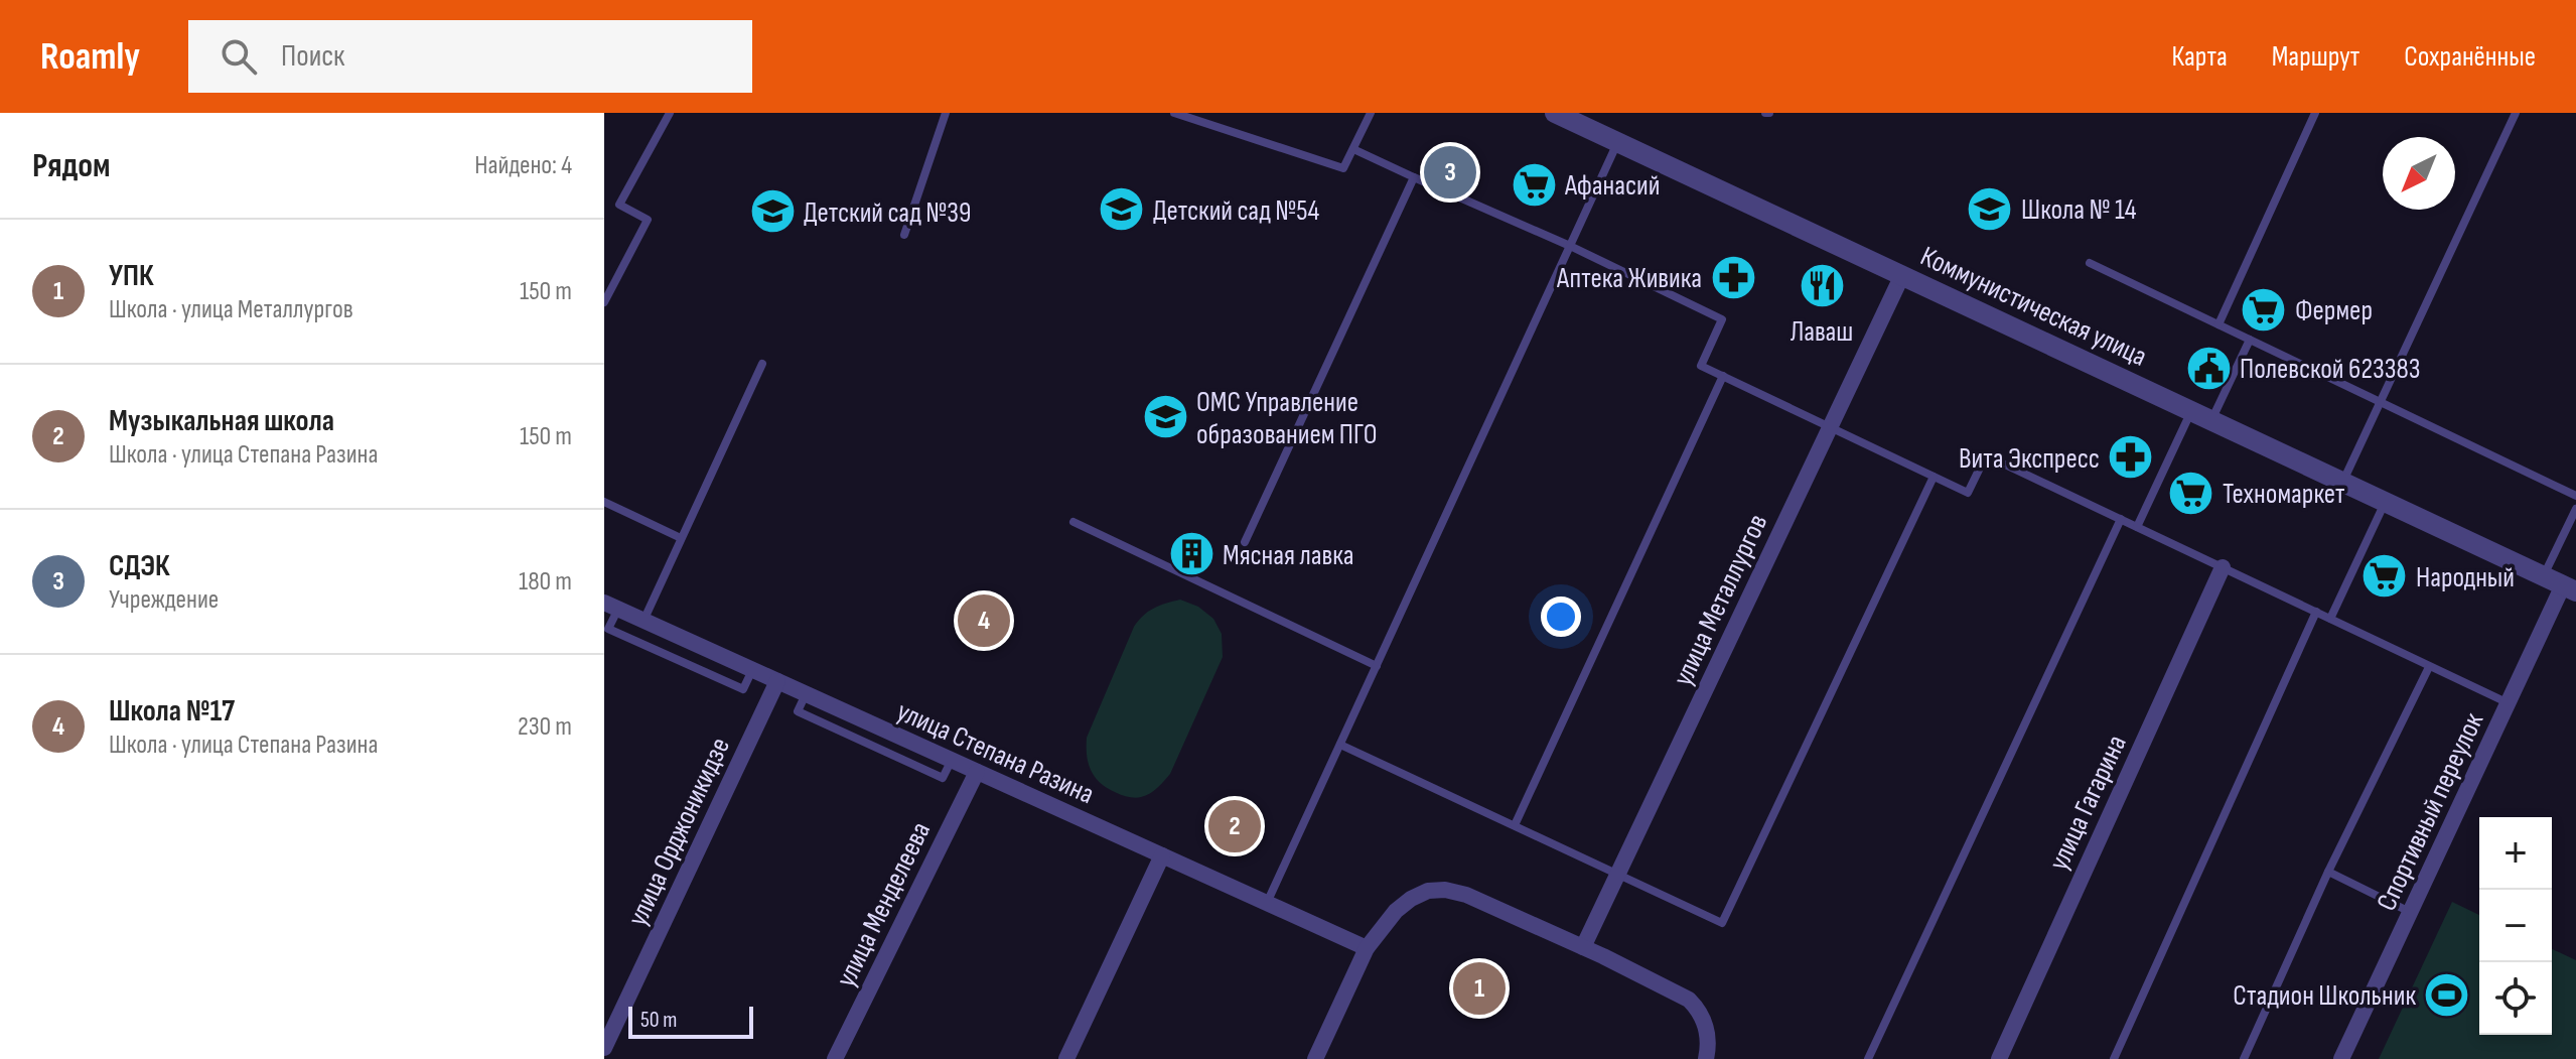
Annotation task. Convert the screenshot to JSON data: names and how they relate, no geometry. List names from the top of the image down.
{
  "streets": {
    "street": [
      "Коммунистическая улица",
      "улица Металлургов",
      "улица Степана Разина",
      "улица Гагарина",
      "Спортивный переулок",
      "улица Орджоникидзе",
      "улица Менделеева"
    ]
  },
  "crossings": [
    ["Коммунистическая улица", "улица Металлургов"],
    ["Коммунистическая улица", "Спортивный переулок"],
    ["улица Степана Разина", "улица Орджоникидзе"],
    ["улица Степана Разина", "улица Менделеева"]
  ],
  "places": {
    "supermarket": [
      "Афанасий",
      "Фермер",
      "Техномаркет",
      "Народный"
    ],
    "school or university": [
      "Школа № 14",
      "Детский сад №54",
      "Детский сад №39",
      "ОМС Управление образованием ПГО"
    ],
    "pharmacy": ["Аптека Живика", "Вита Экспресс"],
    "restaurant": ["Лаваш"],
    "public building": ["Полевской 623383"],
    "building": ["Мясная лавка"],
    "sports": ["Стадион Школьник"]
  },
  "scale_bar": "50 m",
  "north": "bottom left",
  "page": {
    "header": "Roamly",
    "search": "Поиск",
    "nav": ["Карта", "Маршрут", "Сохранённые"],
    "heading": ["Рядом", "Найдено: 4"],
    "pins": [
      "3",
      "4",
      "2",
      "1"
    ],
    "list": [
      {
        "mark": "1",
        "name": "УПК",
        "note": "Школа · улица Металлургов",
        "value": "150 m"
      },
      {
        "mark": "2",
        "name": "Музыкальная школа",
        "note": "Школа · улица Степана Разина",
        "value": "150 m"
      },
      {
        "mark": "3",
        "name": "СДЭК",
        "note": "Учреждение",
        "value": "180 m"
      },
      {
        "mark": "4",
        "name": "Школа №17",
        "note": "Школа · улица Степана Разина",
        "value": "230 m"
      }
    ],
    "map_buttons": ["+", "−"],
    "scale": "50 m"
  }
}
